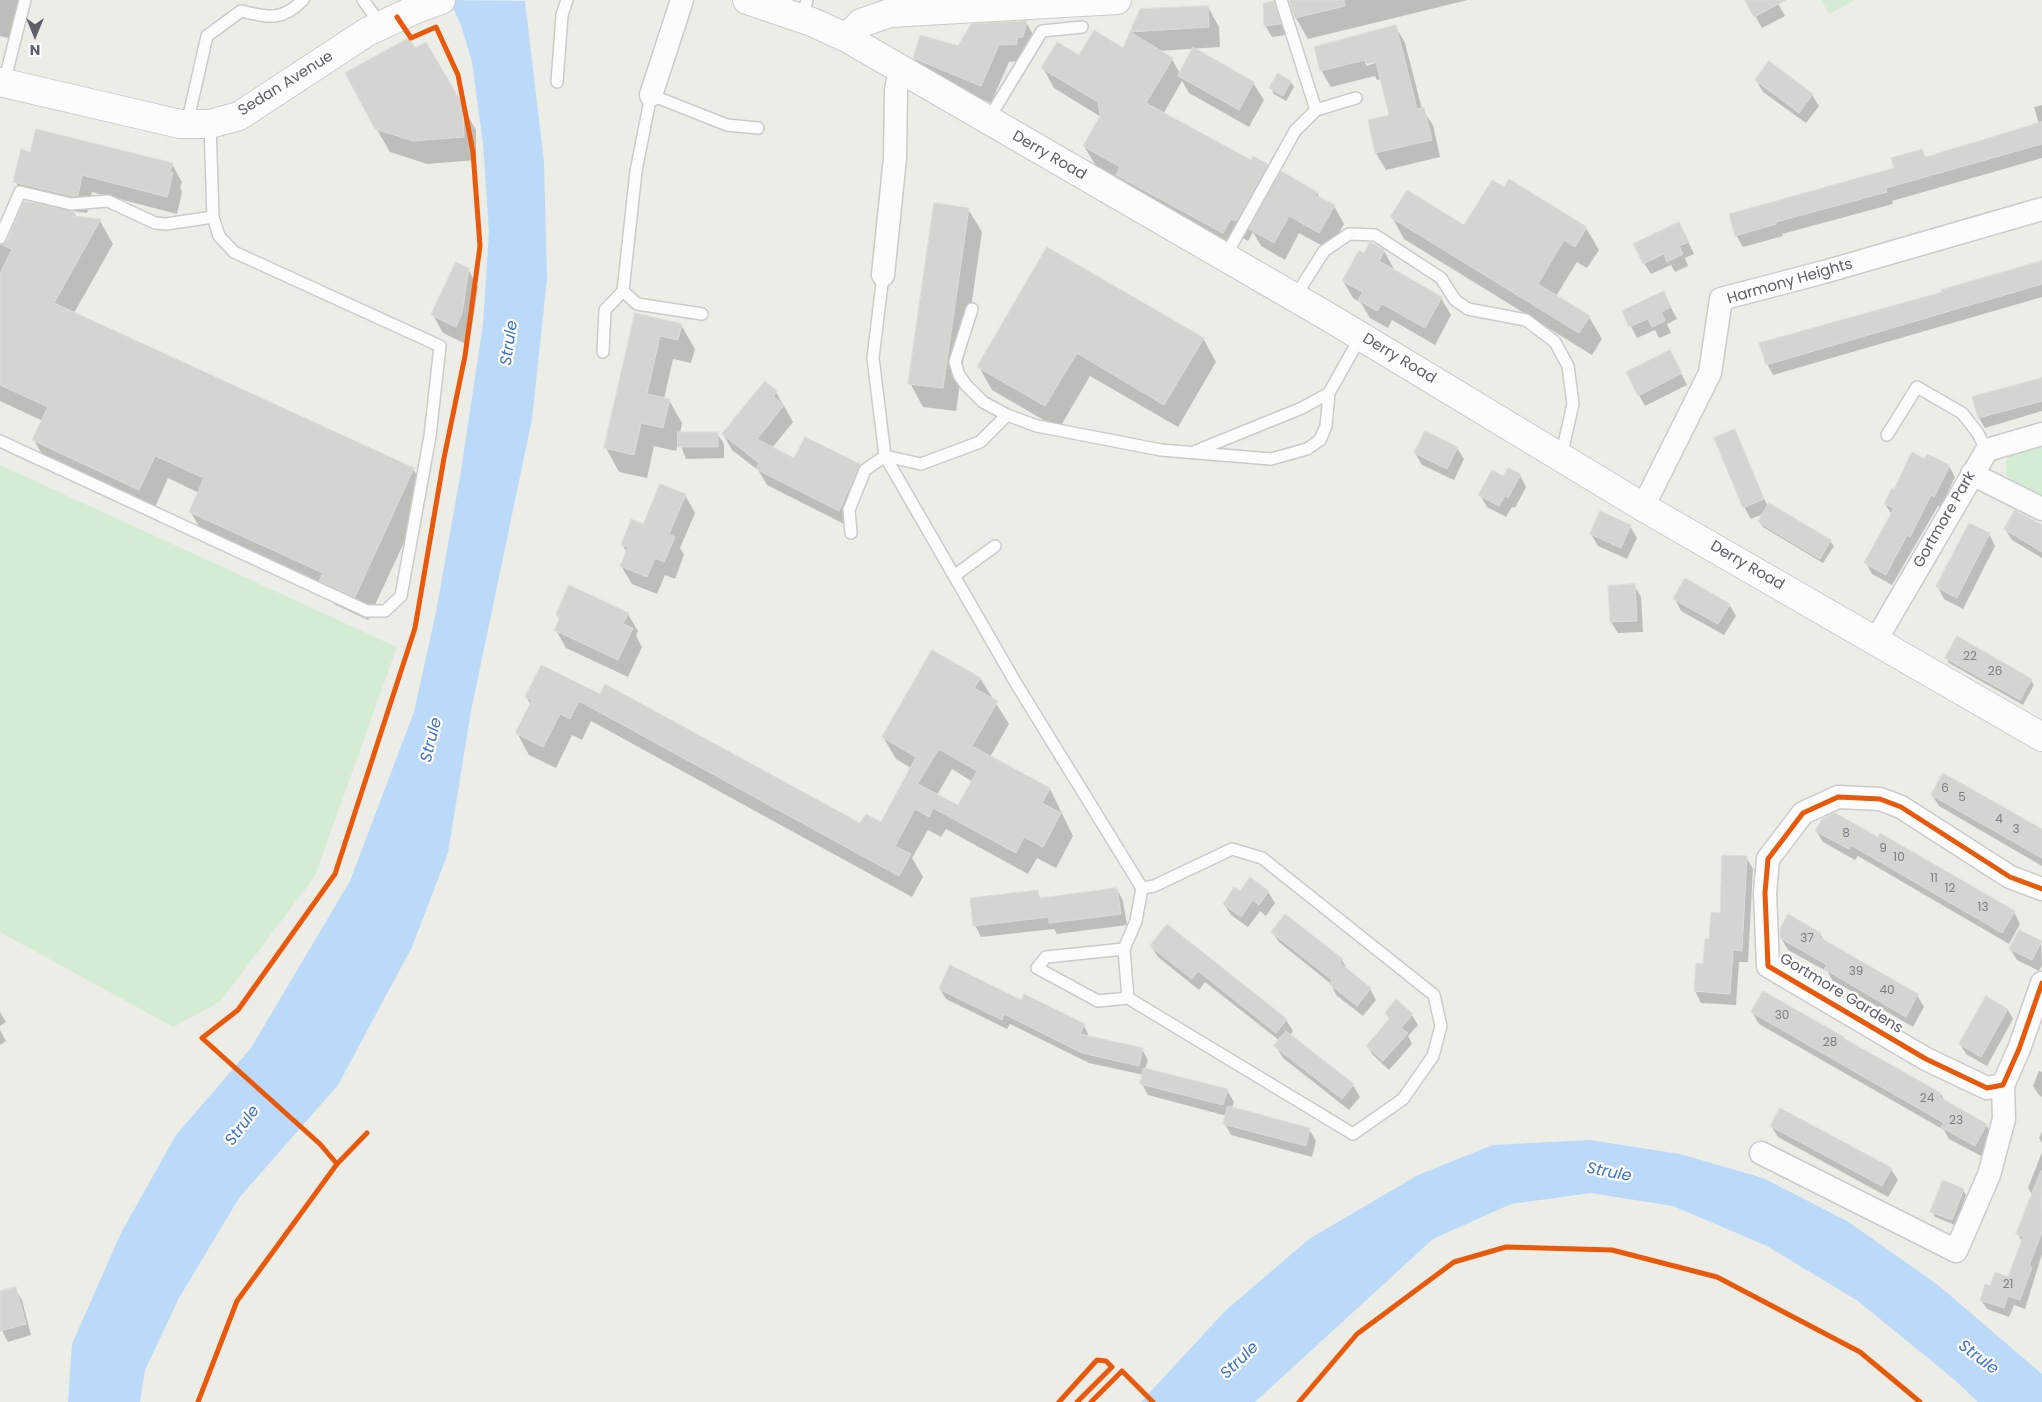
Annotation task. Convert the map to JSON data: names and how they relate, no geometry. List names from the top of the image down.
{
  "streets": {
    "main road": ["Sedan Avenue", "Derry Road"],
    "street": ["Harmony Heights", "Gortmore Park", "Gortmore Gardens"]
  },
  "crossings": [
    ["Derry Road", "Harmony Heights"],
    ["Derry Road", "Gortmore Park"]
  ],
  "water": ["Strule"],
  "house_numbers": [
    "22",
    "26",
    "6",
    "5",
    "4",
    "3",
    "8",
    "9",
    "10",
    "11",
    "12",
    "13",
    "37",
    "39",
    "40",
    "30",
    "28",
    "24",
    "23",
    "21"
  ],
  "north": "bottom"
}
